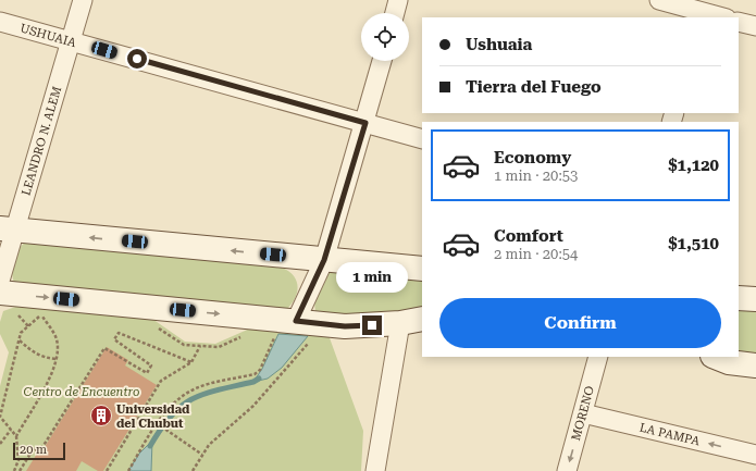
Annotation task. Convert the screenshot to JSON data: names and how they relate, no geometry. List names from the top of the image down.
{
  "streets": {
    "street": [
      "USHUAIA",
      "LEANDRO N. ALEM",
      "MORENO",
      "LA PAMPA"
    ]
  },
  "crossings": [
    ["USHUAIA", "LEANDRO N. ALEM"],
    ["MORENO", "LA PAMPA"]
  ],
  "one_way": ["MORENO"],
  "parks": ["Centro de Encuentro"],
  "places": {
    "building": ["Universidad del Chubut"]
  },
  "scale_bar": "20 m",
  "page": {
    "banner": ["Ushuaia", "Tierra del Fuego"],
    "list": [
      {
        "name": "Economy",
        "note": "1 min · 20:53",
        "value": "$1,120"
      },
      {
        "name": "Comfort",
        "note": "2 min · 20:54",
        "value": "$1,510"
      }
    ],
    "bubble": "1 min",
    "buttons": "Confirm",
    "scale": "20 m"
  }
}
